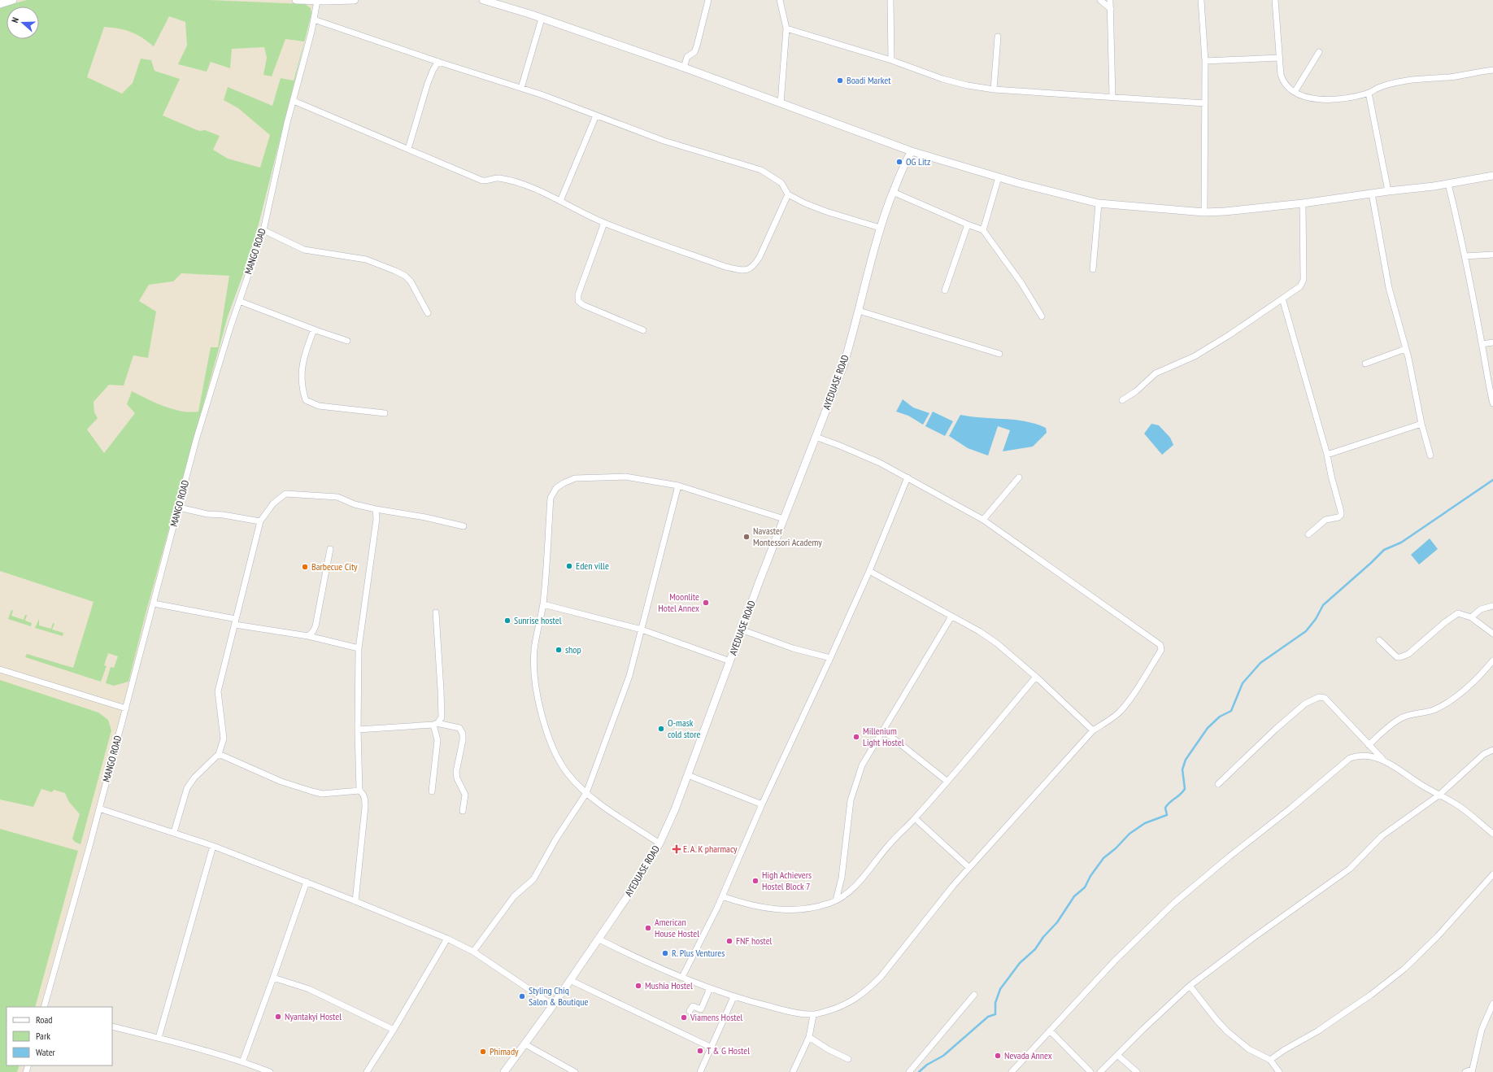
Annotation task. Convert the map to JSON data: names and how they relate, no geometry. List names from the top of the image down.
{
  "streets": {
    "street": ["MANGO ROAD", "AYEDUASE ROAD"]
  },
  "places": {
    "other": [
      "Boadi Market",
      "OG Litz",
      "Navaster Montessori Academy",
      "Eden ville",
      "Barbecue City",
      "Moonlite Hotel Annex",
      "Sunrise hostel",
      "shop",
      "O-mask cold store",
      "Millenium Light Hostel",
      "High Achievers Hostel Block 7",
      "American House Hostel",
      "FNF hostel",
      "R. Plus Ventures",
      "Mushia Hostel",
      "Styling Chiq Salon & Boutique",
      "Nyantakyi Hostel",
      "Viamens Hostel",
      "T & G Hostel",
      "Phimady",
      "Nevada Annex"
    ],
    "health": ["E. A. K pharmacy"]
  },
  "legend": ["Road", "Park", "Water"],
  "north": "left"
}
